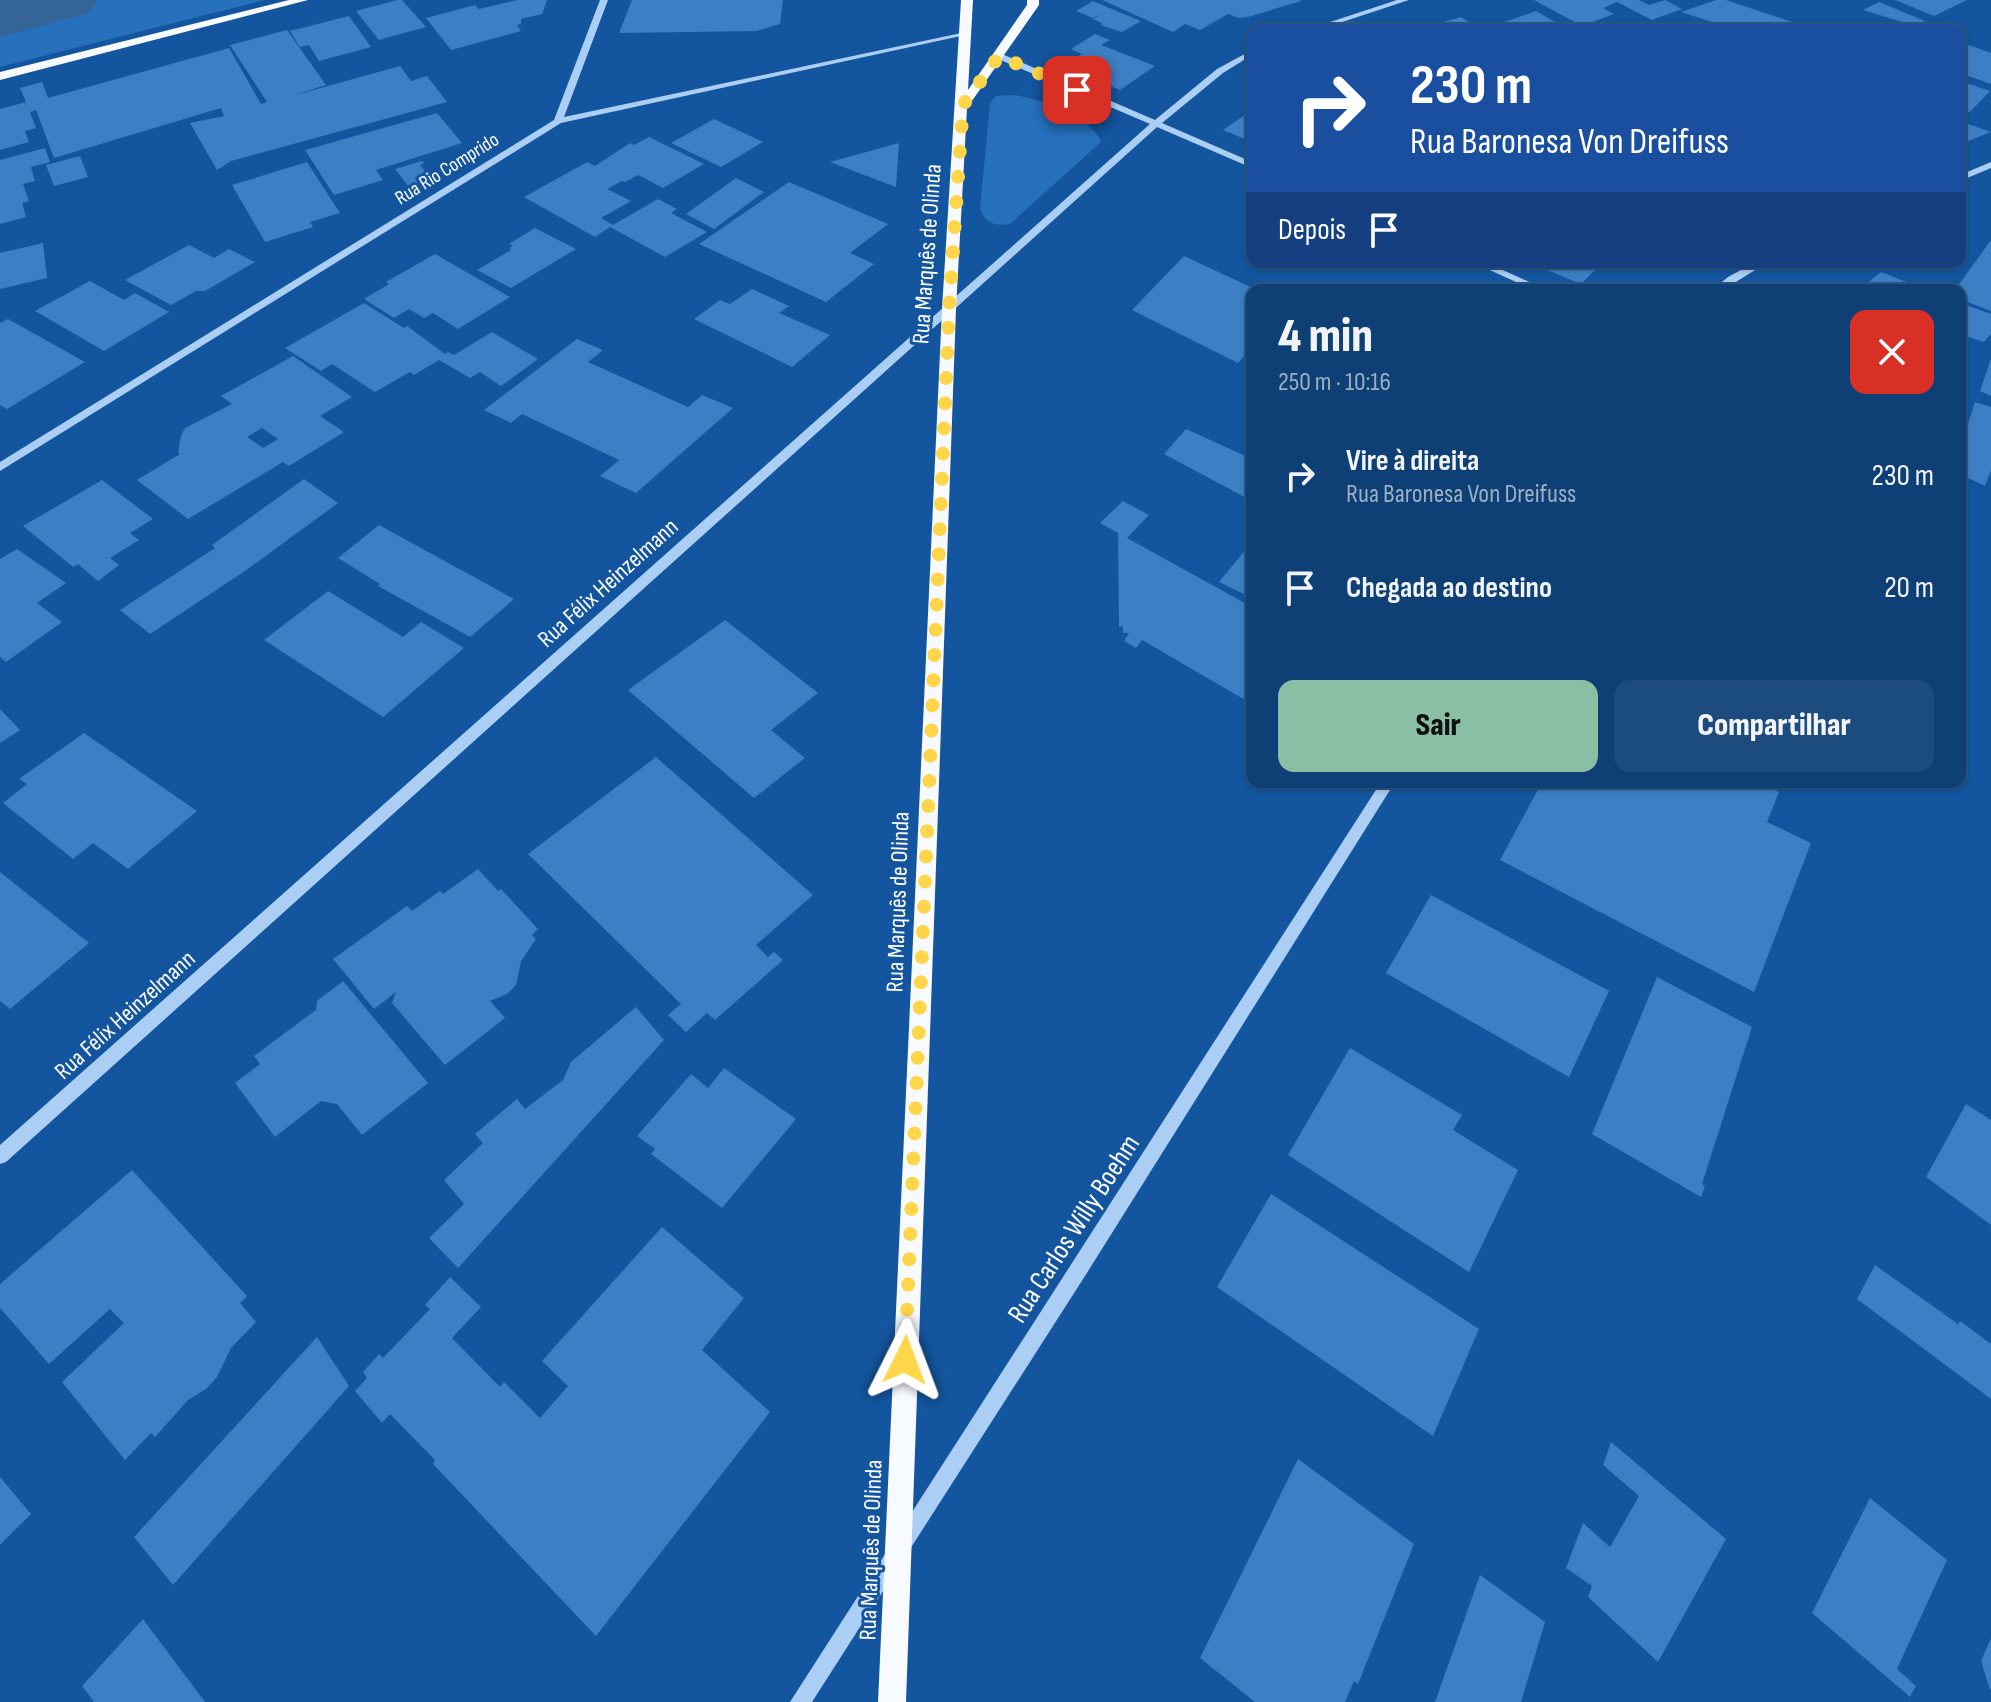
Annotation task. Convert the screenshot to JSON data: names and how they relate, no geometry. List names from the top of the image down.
{
  "streets": {
    "main road": ["Rua Marquês de Olinda"],
    "street": ["Rua Rio Comprido", "Rua Félix Heinzelmann", "Rua Carlos Willy Boehm"]
  },
  "crossings": [
    ["Rua Rio Comprido", "Rua Marquês de Olinda"],
    ["Rua Marquês de Olinda", "Rua Félix Heinzelmann"],
    ["Rua Marquês de Olinda", "Rua Carlos Willy Boehm"]
  ],
  "page": {
    "turn": ["230 m", "Rua Baronesa Von Dreifuss"],
    "then": "Depois",
    "heading": ["4 min", "250 m · 10:16"],
    "list": [
      {
        "name": "Vire à direita",
        "note": "Rua Baronesa Von Dreifuss",
        "value": "230 m"
      },
      {
        "name": "Chegada ao destino",
        "value": "20 m"
      }
    ],
    "buttons": ["Sair", "Compartilhar"]
  }
}
